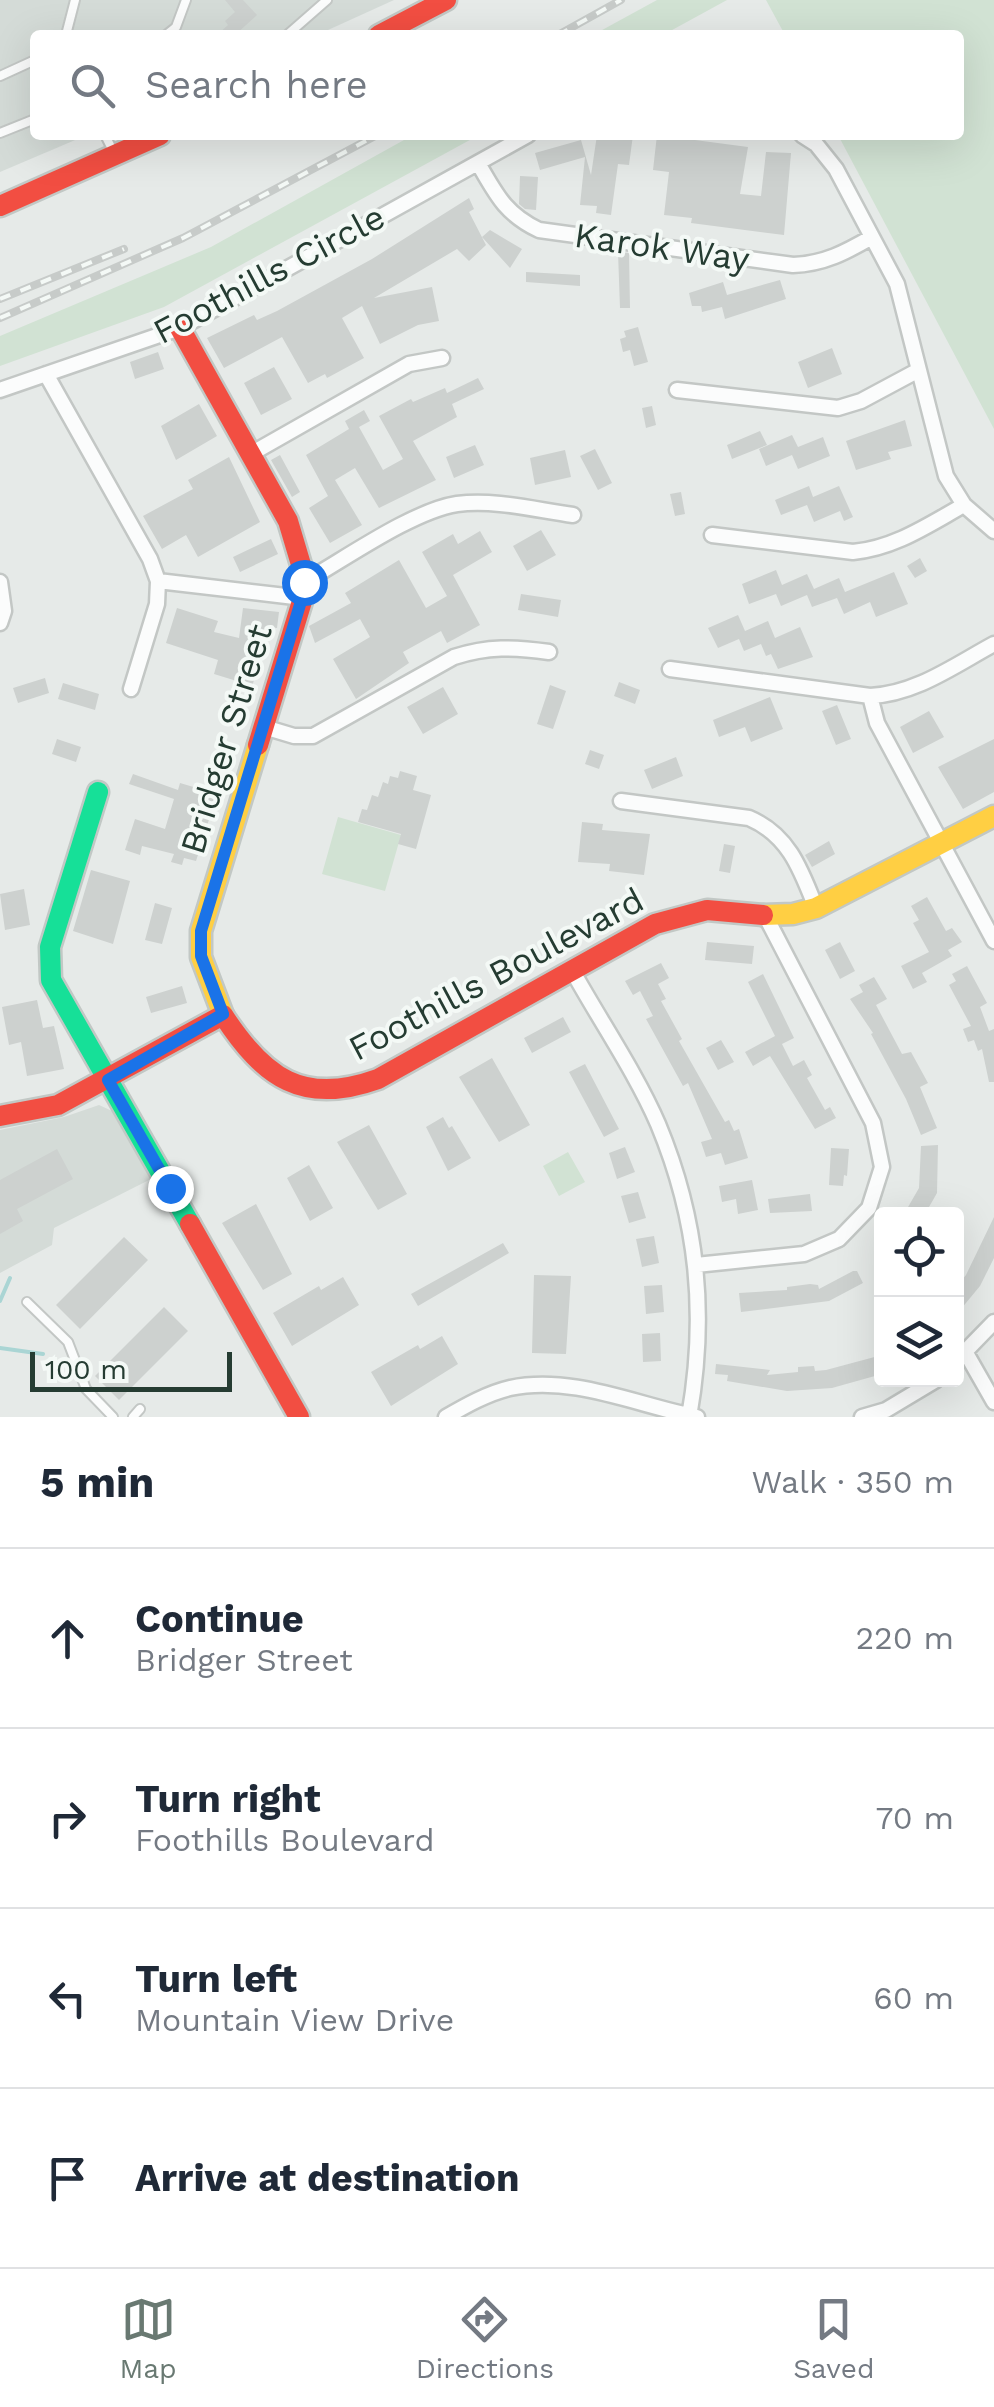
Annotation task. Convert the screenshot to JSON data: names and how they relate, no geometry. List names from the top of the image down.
{
  "streets": {
    "street": [
      "Karok Way",
      "Foothills Circle",
      "Bridger Street",
      "Foothills Boulevard"
    ]
  },
  "crossings": [
    ["Karok Way", "Foothills Circle"],
    ["Foothills Circle", "Bridger Street"],
    ["Bridger Street", "Foothills Boulevard"]
  ],
  "scale_bar": "100 m",
  "page": {
    "search": "Search here",
    "scale": "100 m",
    "heading": ["5 min", "Walk · 350 m"],
    "list": [
      ["Continue", "Bridger Street", "220 m"],
      ["Turn right", "Foothills Boulevard", "70 m"],
      ["Turn left", "Mountain View Drive", "60 m"],
      "Arrive at destination"
    ],
    "nav": ["Map", "Directions", "Saved"]
  }
}
